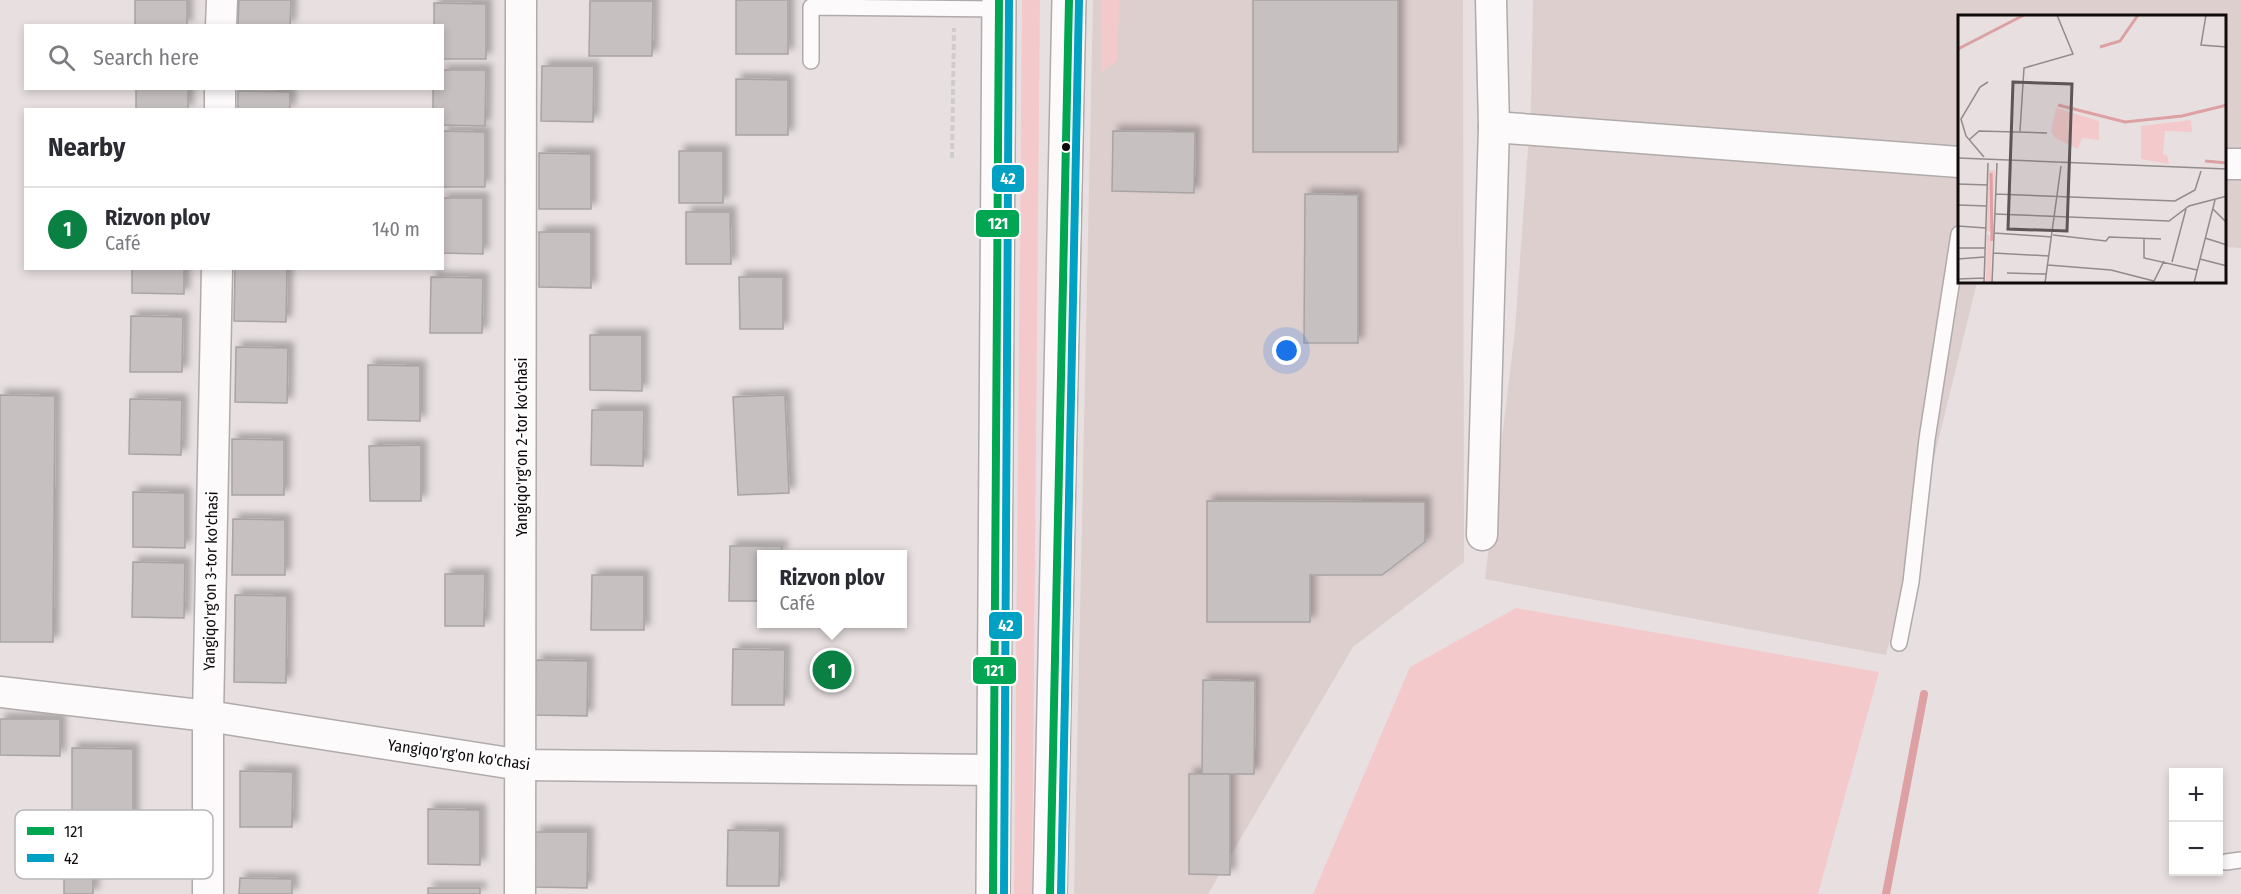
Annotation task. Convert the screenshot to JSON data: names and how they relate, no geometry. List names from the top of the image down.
{
  "streets": {
    "street": ["Yangiqo'rg'on 2-tor ko'chasi", "Yangiqo'rg'on 3-tor ko'chasi", "Yangiqo'rg'on ko'chasi"]
  },
  "crossings": [
    ["Yangiqo'rg'on 2-tor ko'chasi", "Yangiqo'rg'on ko'chasi"],
    ["Yangiqo'rg'on 3-tor ko'chasi", "Yangiqo'rg'on ko'chasi"]
  ],
  "lines": ["transit line 121", "transit line 42"],
  "legend": ["121", "42"],
  "page": {
    "search": "Search here",
    "heading": "Nearby",
    "list": [
      {
        "mark": "1",
        "name": "Rizvon plov",
        "note": "Café",
        "value": "140 m"
      }
    ],
    "popup": ["Rizvon plov", "Café"],
    "pins": "1",
    "map_buttons": ["+", "−"]
  }
}
